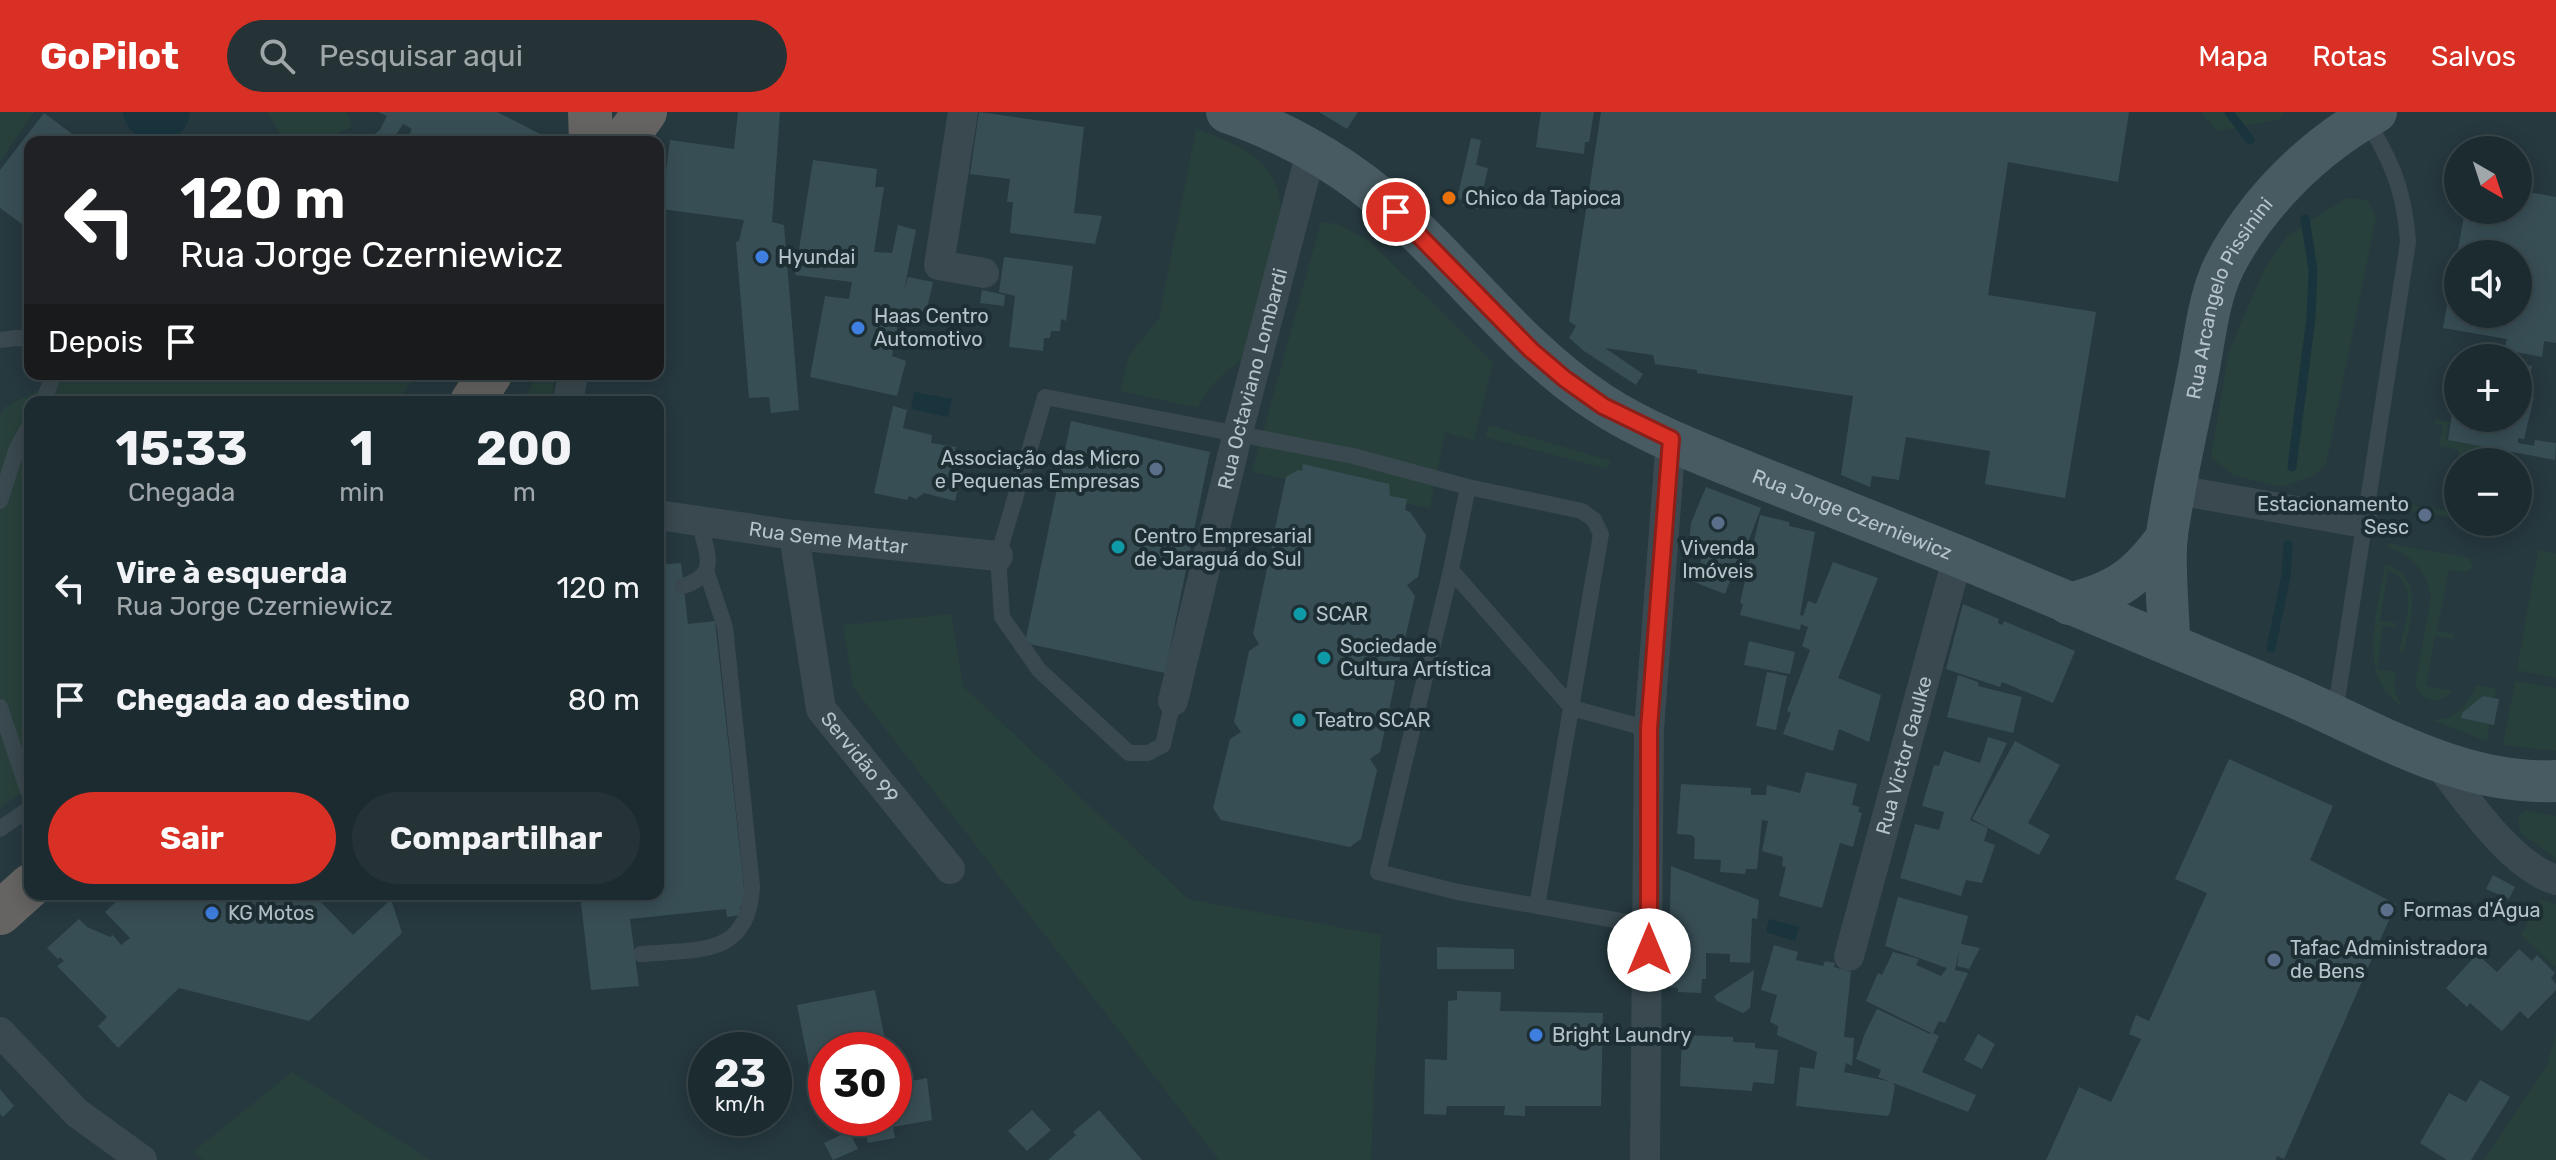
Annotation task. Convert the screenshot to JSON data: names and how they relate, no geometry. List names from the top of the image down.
{
  "streets": {
    "main road": ["Rua Arcangelo Pissinini", "Rua Jorge Czerniewicz"],
    "street": [
      "Rua Octaviano Lombardi",
      "Rua Seme Mattar",
      "Rua Victor Gaulke",
      "Servidão 99"
    ]
  },
  "crossings": [
    ["Rua Arcangelo Pissinini", "Rua Jorge Czerniewicz"],
    ["Rua Octaviano Lombardi", "Rua Jorge Czerniewicz"],
    ["Rua Jorge Czerniewicz", "Rua Victor Gaulke"],
    ["Rua Seme Mattar", "Servidão 99"]
  ],
  "places": [
    "Chico da Tapioca",
    "Hyundai",
    "Haas Centro Automotivo",
    "Associação das Micro e Pequenas Empresas",
    "Estacionamento Sesc",
    "Vivenda Imóveis",
    "Centro Empresarial de Jaraguá do Sul",
    "SCAR",
    "Sociedade Cultura Artística",
    "Teatro SCAR",
    "Formas d'Água",
    "KG Motos",
    "Tafac Administradora de Bens",
    "Bright Laundry"
  ],
  "north": "bottom right",
  "page": {
    "header": "GoPilot",
    "search": "Pesquisar aqui",
    "nav": ["Mapa", "Rotas", "Salvos"],
    "map_buttons": ["+", "−"],
    "turn": ["120 m", "Rua Jorge Czerniewicz"],
    "then": "Depois",
    "eta": [
      "15:33",
      "Chegada",
      "1",
      "min",
      "200",
      "m"
    ],
    "list": [
      {
        "name": "Vire à esquerda",
        "note": "Rua Jorge Czerniewicz",
        "value": "120 m"
      },
      {
        "name": "Chegada ao destino",
        "value": "80 m"
      }
    ],
    "buttons": ["Sair", "Compartilhar"],
    "speed": "23 km/h",
    "limit": "30"
  }
}
